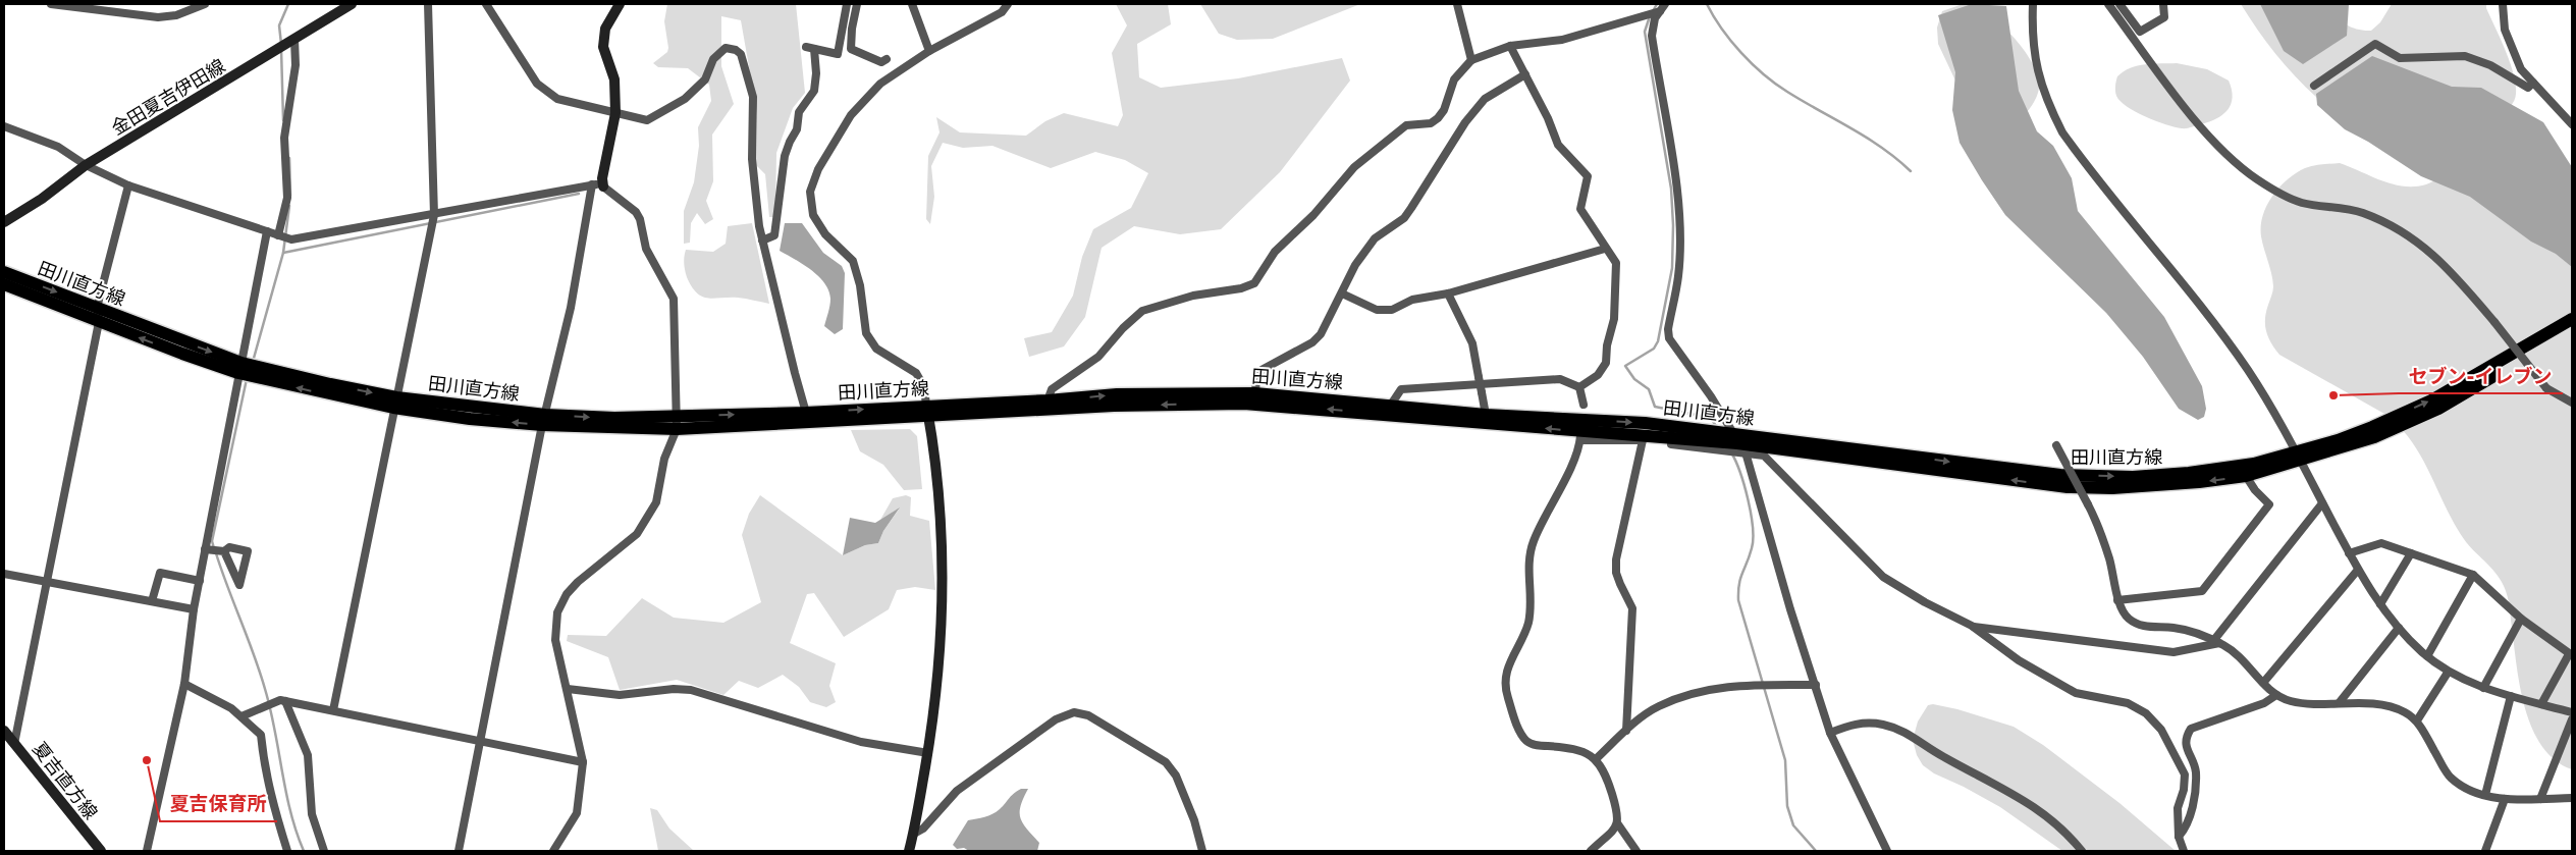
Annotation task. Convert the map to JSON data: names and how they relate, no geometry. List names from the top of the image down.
{
  "streets": {
    "main road": ["田川直方線"],
    "street": ["金田夏吉伊田線", "夏吉直方線"]
  },
  "places": ["セブン-イレブン", "夏吉保育所"]
}
